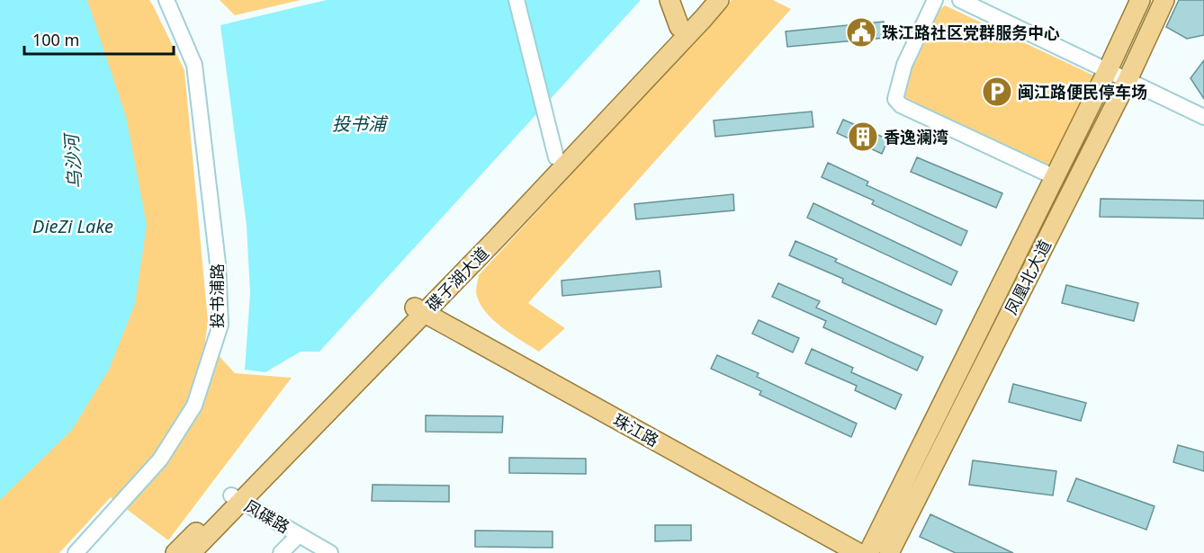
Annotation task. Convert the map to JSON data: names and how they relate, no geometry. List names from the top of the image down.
{
  "streets": {
    "main road": ["凤凰北大道", "碟子湖大道", "珠江路"],
    "street": ["投书浦路", "凤碟路"]
  },
  "crossings": [
    ["碟子湖大道", "珠江路"],
    ["碟子湖大道", "凤碟路"]
  ],
  "water": ["投书浦", "乌沙河", "DieZi Lake"],
  "places": {
    "public building": ["珠江路社区党群服务中心"],
    "parking": ["闽江路便民停车场"],
    "building": ["香逸澜湾"]
  },
  "scale_bar": "100 m"
}
